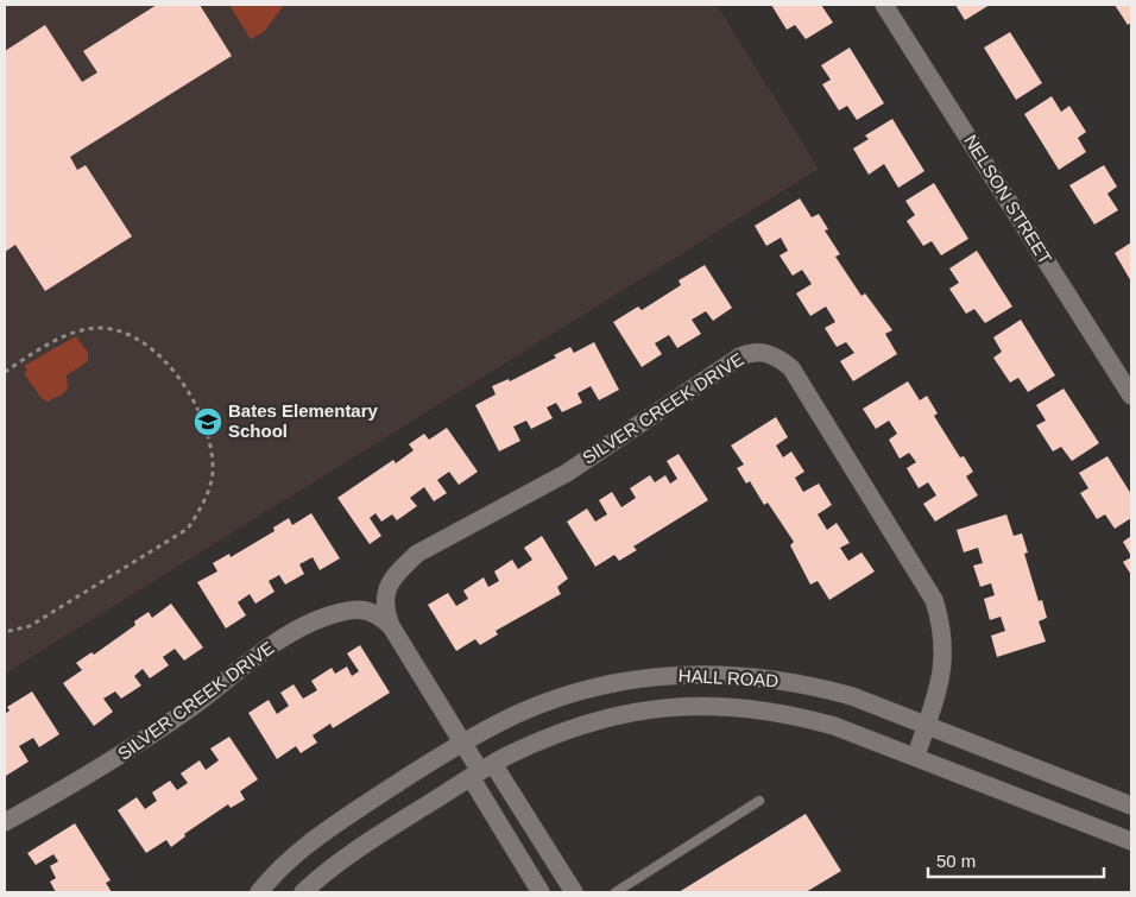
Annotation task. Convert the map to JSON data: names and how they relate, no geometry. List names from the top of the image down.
{
  "streets": {
    "street": ["NELSON STREET", "SILVER CREEK DRIVE", "HALL ROAD"]
  },
  "crossings": [
    ["SILVER CREEK DRIVE", "HALL ROAD"]
  ],
  "places": {
    "school or university": ["Bates Elementary School"]
  },
  "scale_bar": "50 m"
}
